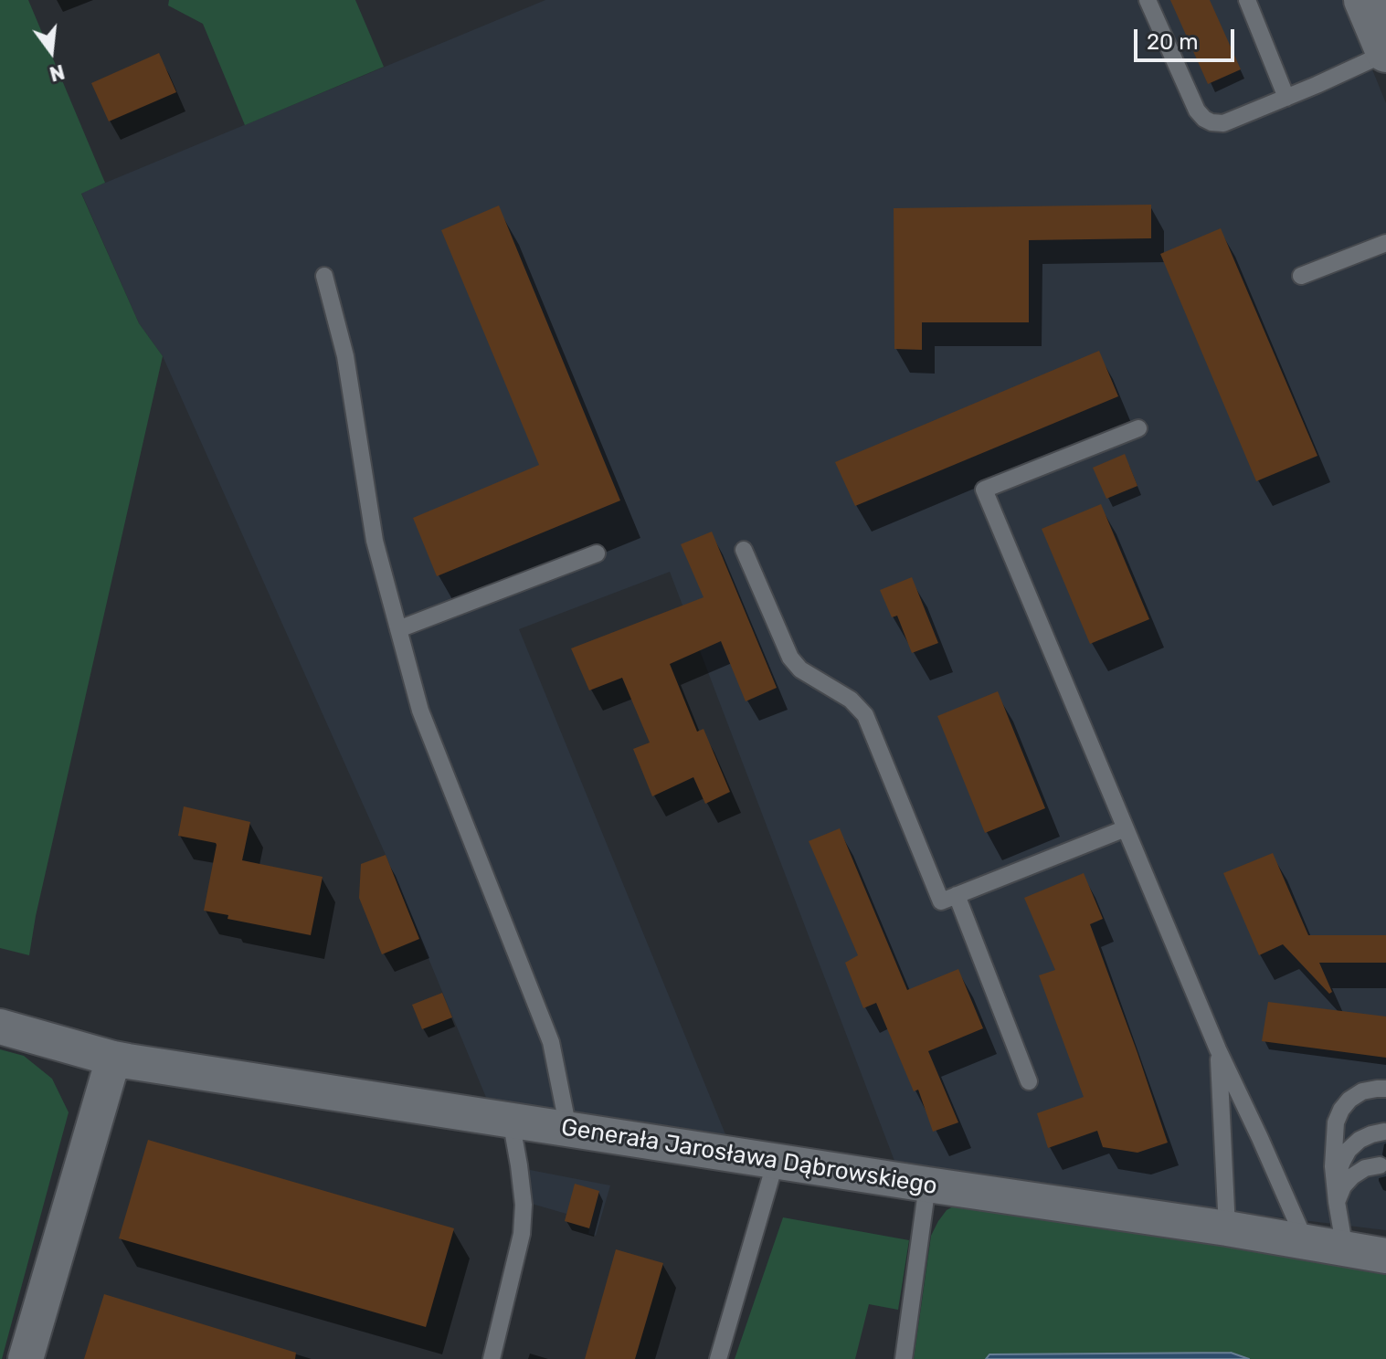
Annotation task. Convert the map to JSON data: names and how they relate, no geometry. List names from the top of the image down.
{
  "streets": {
    "street": ["Generała Jarosława Dąbrowskiego"]
  },
  "scale_bar": "20 m",
  "north": "bottom"
}
